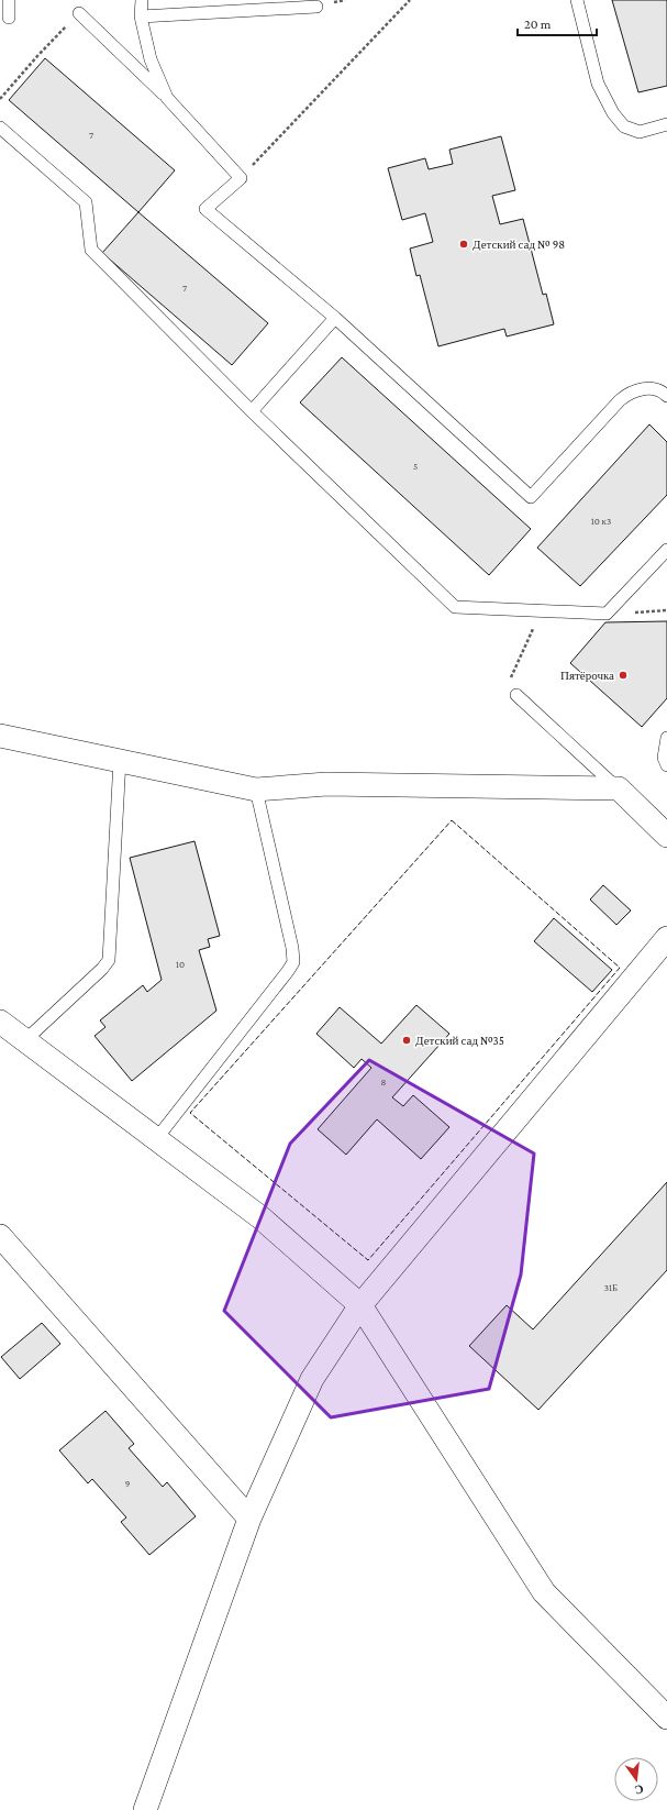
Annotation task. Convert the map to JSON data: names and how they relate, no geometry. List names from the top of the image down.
{
  "places": ["Детский сад № 98", "Пятёрочка", "Детский сад №35"],
  "house_numbers": [
    "7",
    "7",
    "5",
    "10 к3",
    "10",
    "8",
    "31Б",
    "9"
  ],
  "scale_bar": "20 m",
  "north": "bottom"
}
